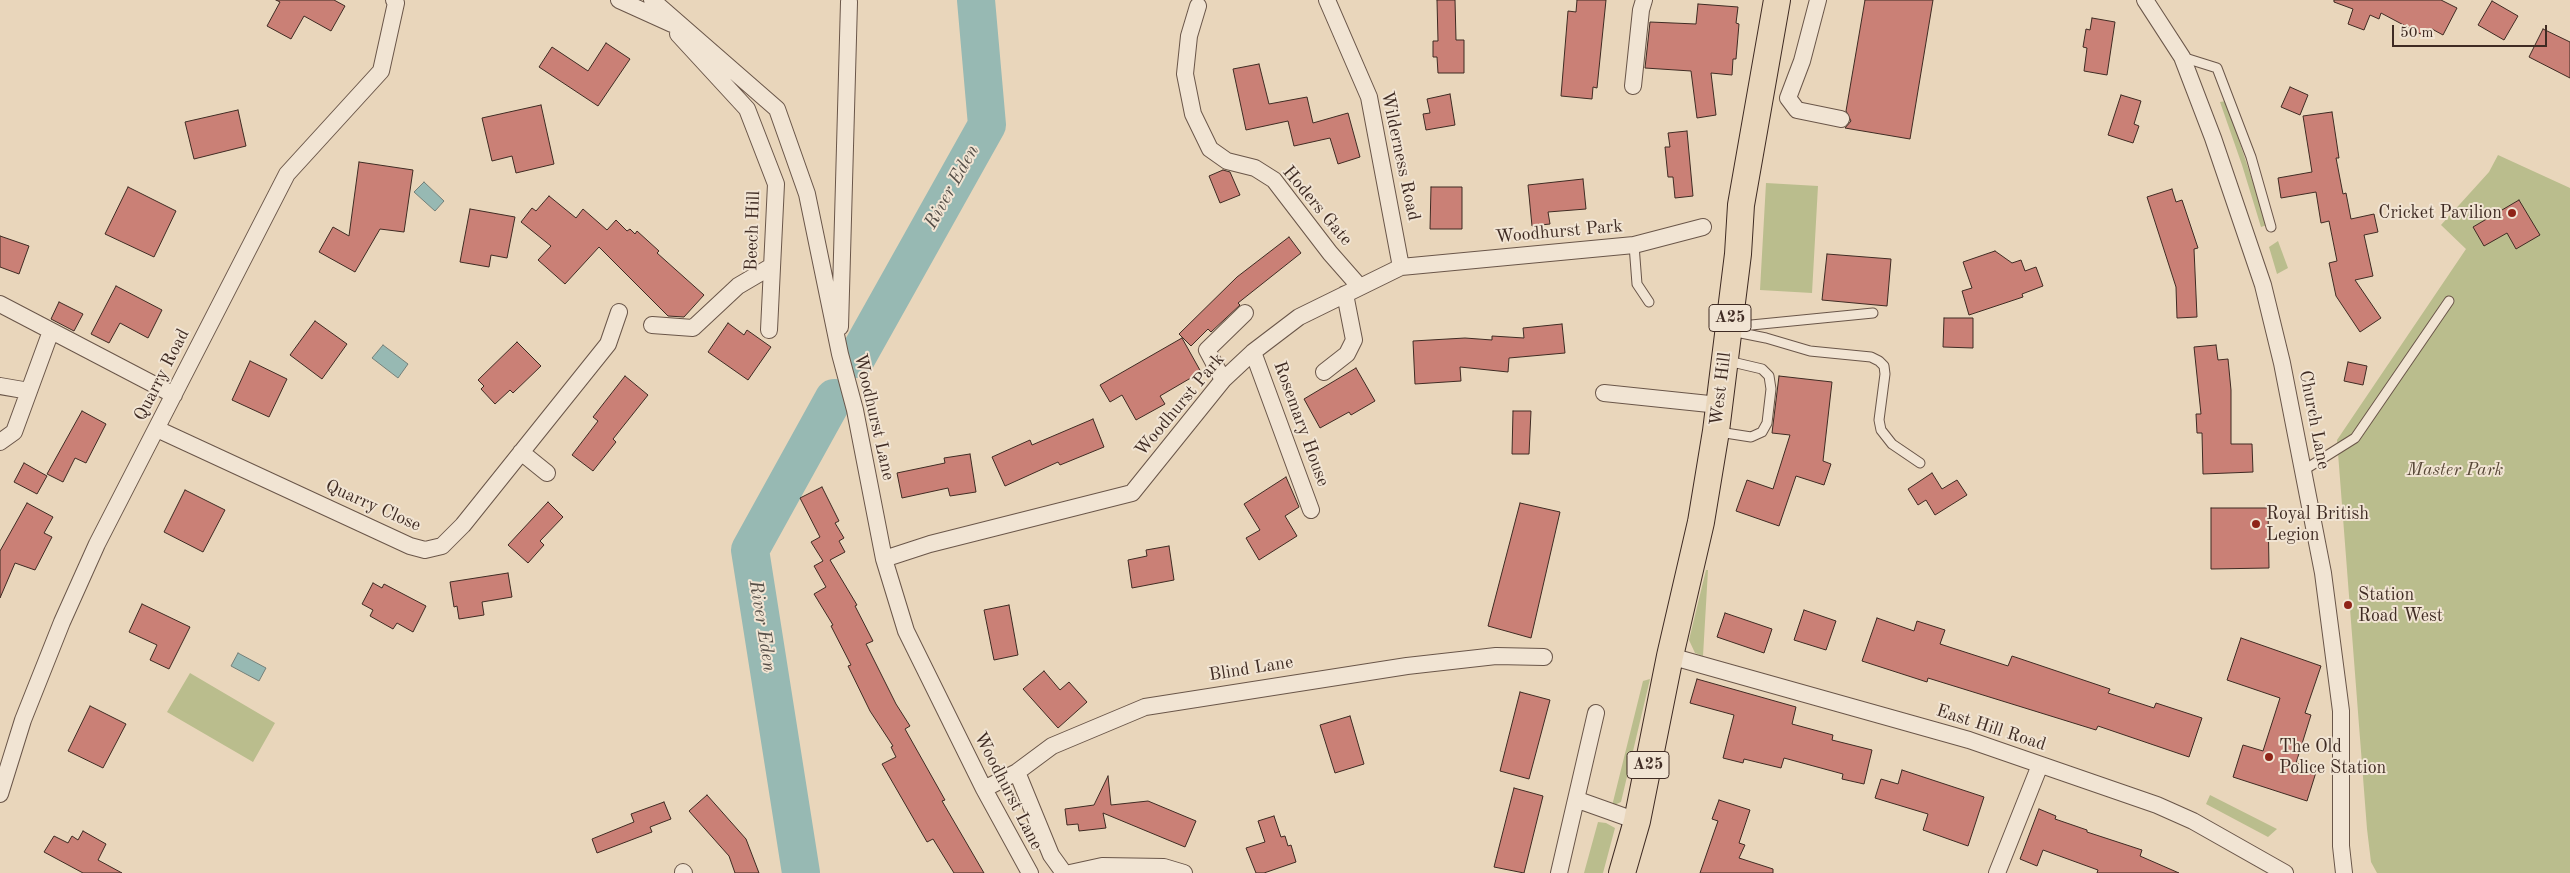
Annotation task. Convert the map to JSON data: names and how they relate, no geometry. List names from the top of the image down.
{
  "streets": {
    "main road": ["A25", "West Hill"],
    "street": [
      "Wilderness Road",
      "Hoders Gate",
      "Beech Hill",
      "Woodhurst Park",
      "Quarry Road",
      "Woodhurst Lane",
      "Church Lane",
      "Rosemary House",
      "Quarry Close",
      "Blind Lane",
      "East Hill Road"
    ]
  },
  "crossings": [
    ["Wilderness Road", "Woodhurst Park"],
    ["Hoders Gate", "Woodhurst Park"],
    ["Woodhurst Park", "Woodhurst Lane"],
    ["Woodhurst Park", "Rosemary House"],
    ["A25", "West Hill"],
    ["A25", "East Hill Road"],
    ["Quarry Road", "Quarry Close"],
    ["West Hill", "East Hill Road"],
    ["Woodhurst Lane", "Blind Lane"]
  ],
  "water": ["River Eden"],
  "parks": ["Master Park"],
  "places": [
    "Cricket Pavilion",
    "Royal British Legion",
    "Station Road West",
    "The Old Police Station"
  ],
  "scale_bar": "50 m"
}
